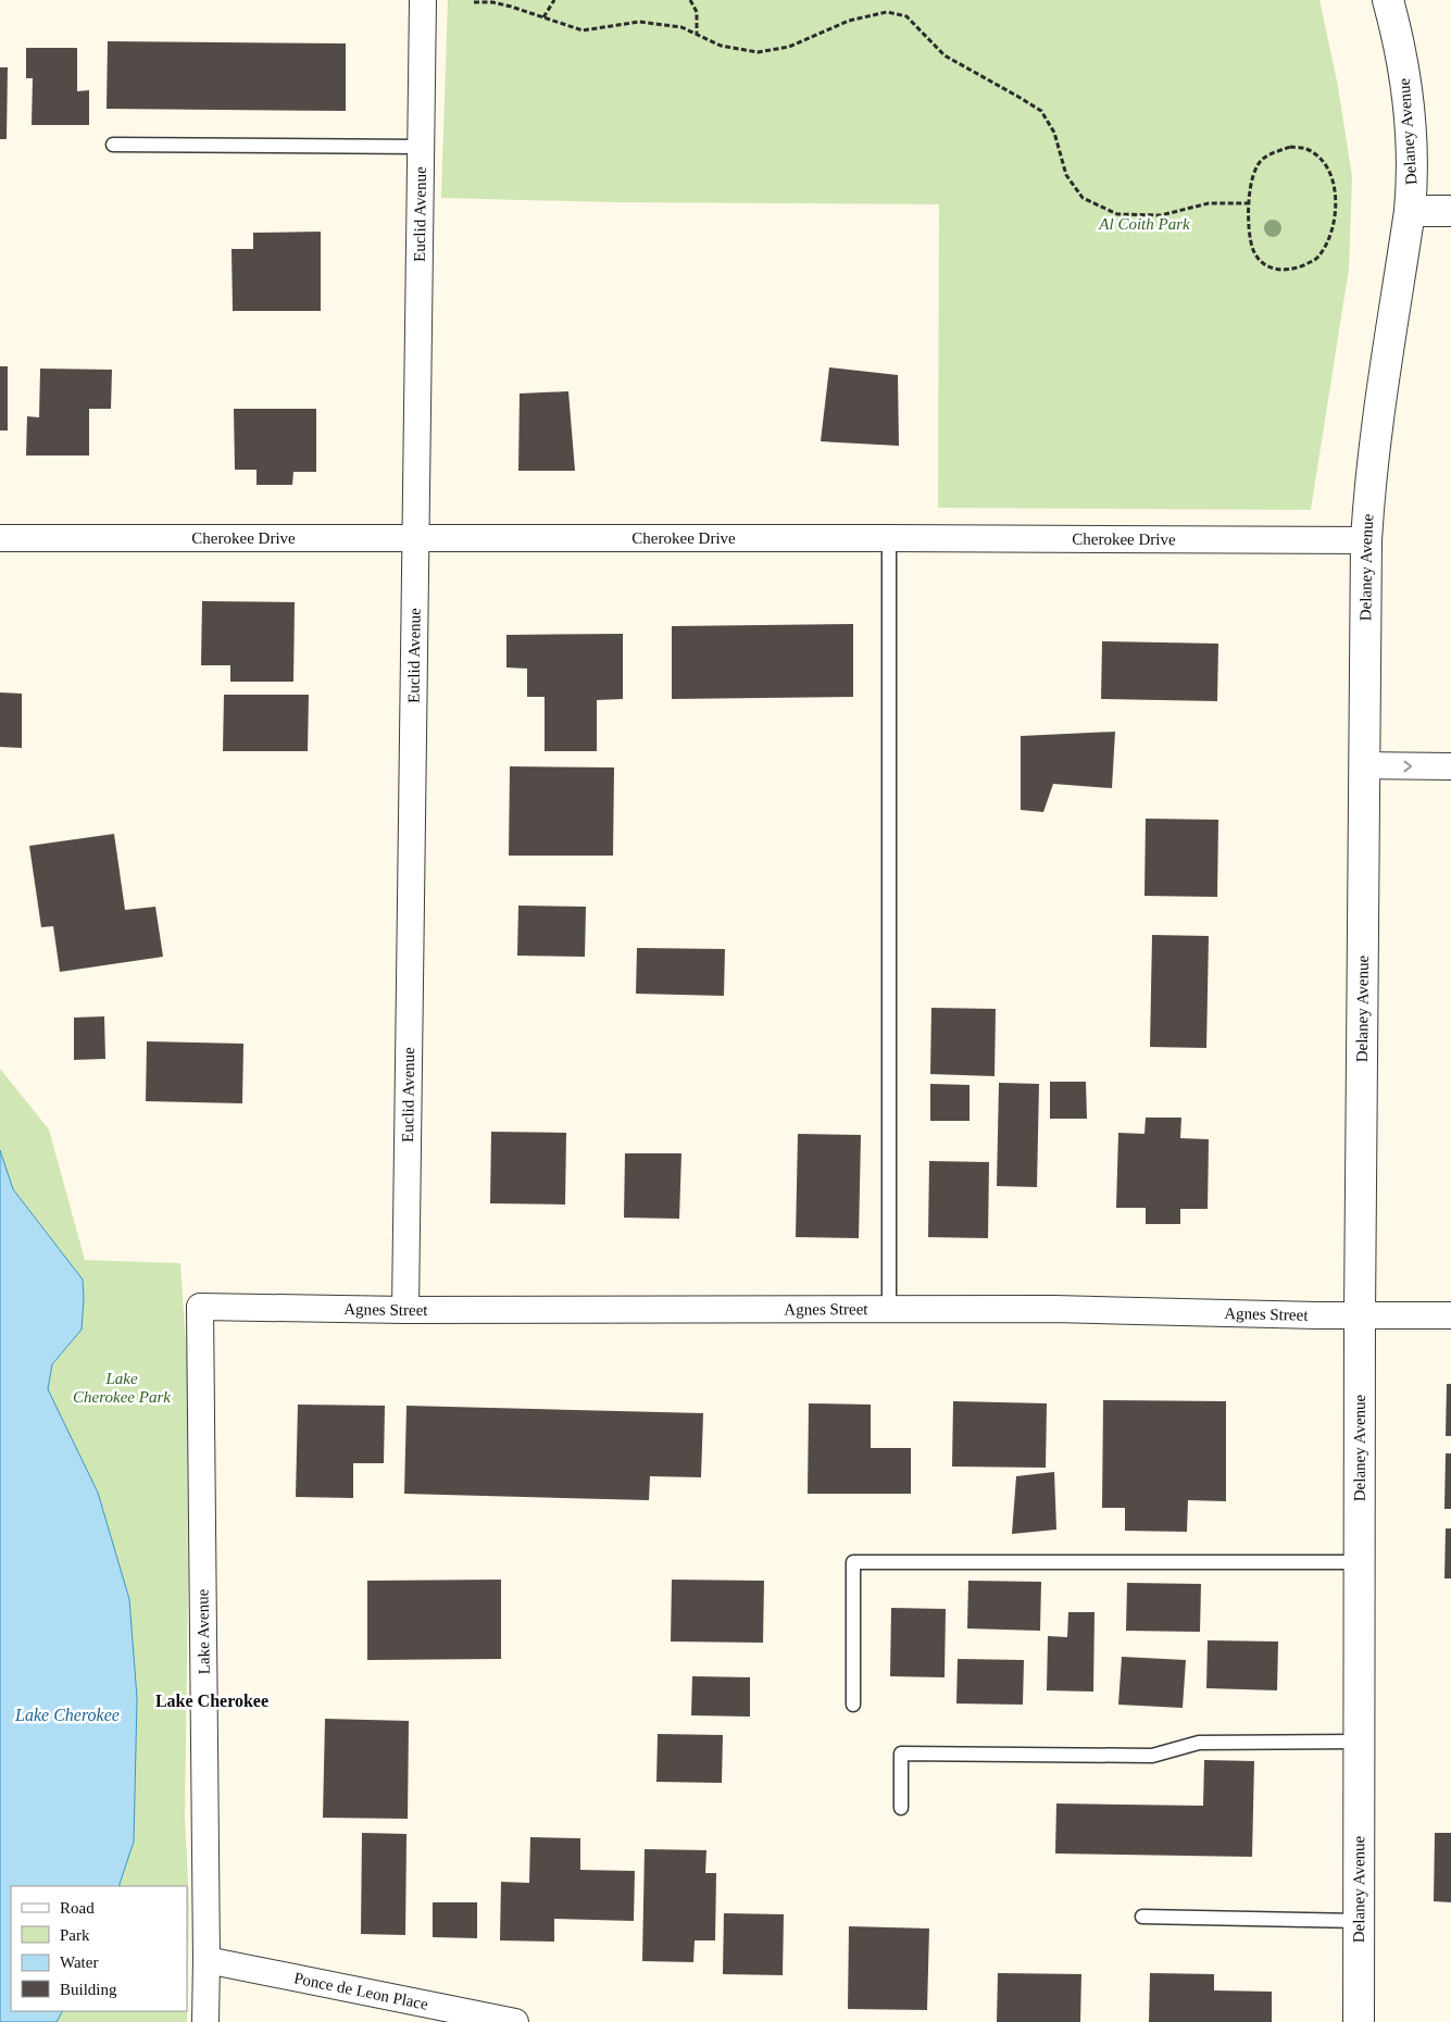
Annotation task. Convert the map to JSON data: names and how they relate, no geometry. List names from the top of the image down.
{
  "streets": {
    "street": [
      "Delaney Avenue",
      "Euclid Avenue",
      "Cherokee Drive",
      "Agnes Street",
      "Lake Avenue",
      "Ponce de Leon Place"
    ]
  },
  "crossings": [
    ["Delaney Avenue", "Cherokee Drive"],
    ["Delaney Avenue", "Agnes Street"],
    ["Euclid Avenue", "Cherokee Drive"],
    ["Euclid Avenue", "Agnes Street"],
    ["Agnes Street", "Lake Avenue"],
    ["Lake Avenue", "Ponce de Leon Place"]
  ],
  "districts": ["Lake Cherokee"],
  "water": ["Lake Cherokee"],
  "parks": ["Al Coith Park", "Lake Cherokee Park"],
  "legend": [
    "Road",
    "Park",
    "Water",
    "Building"
  ]
}
